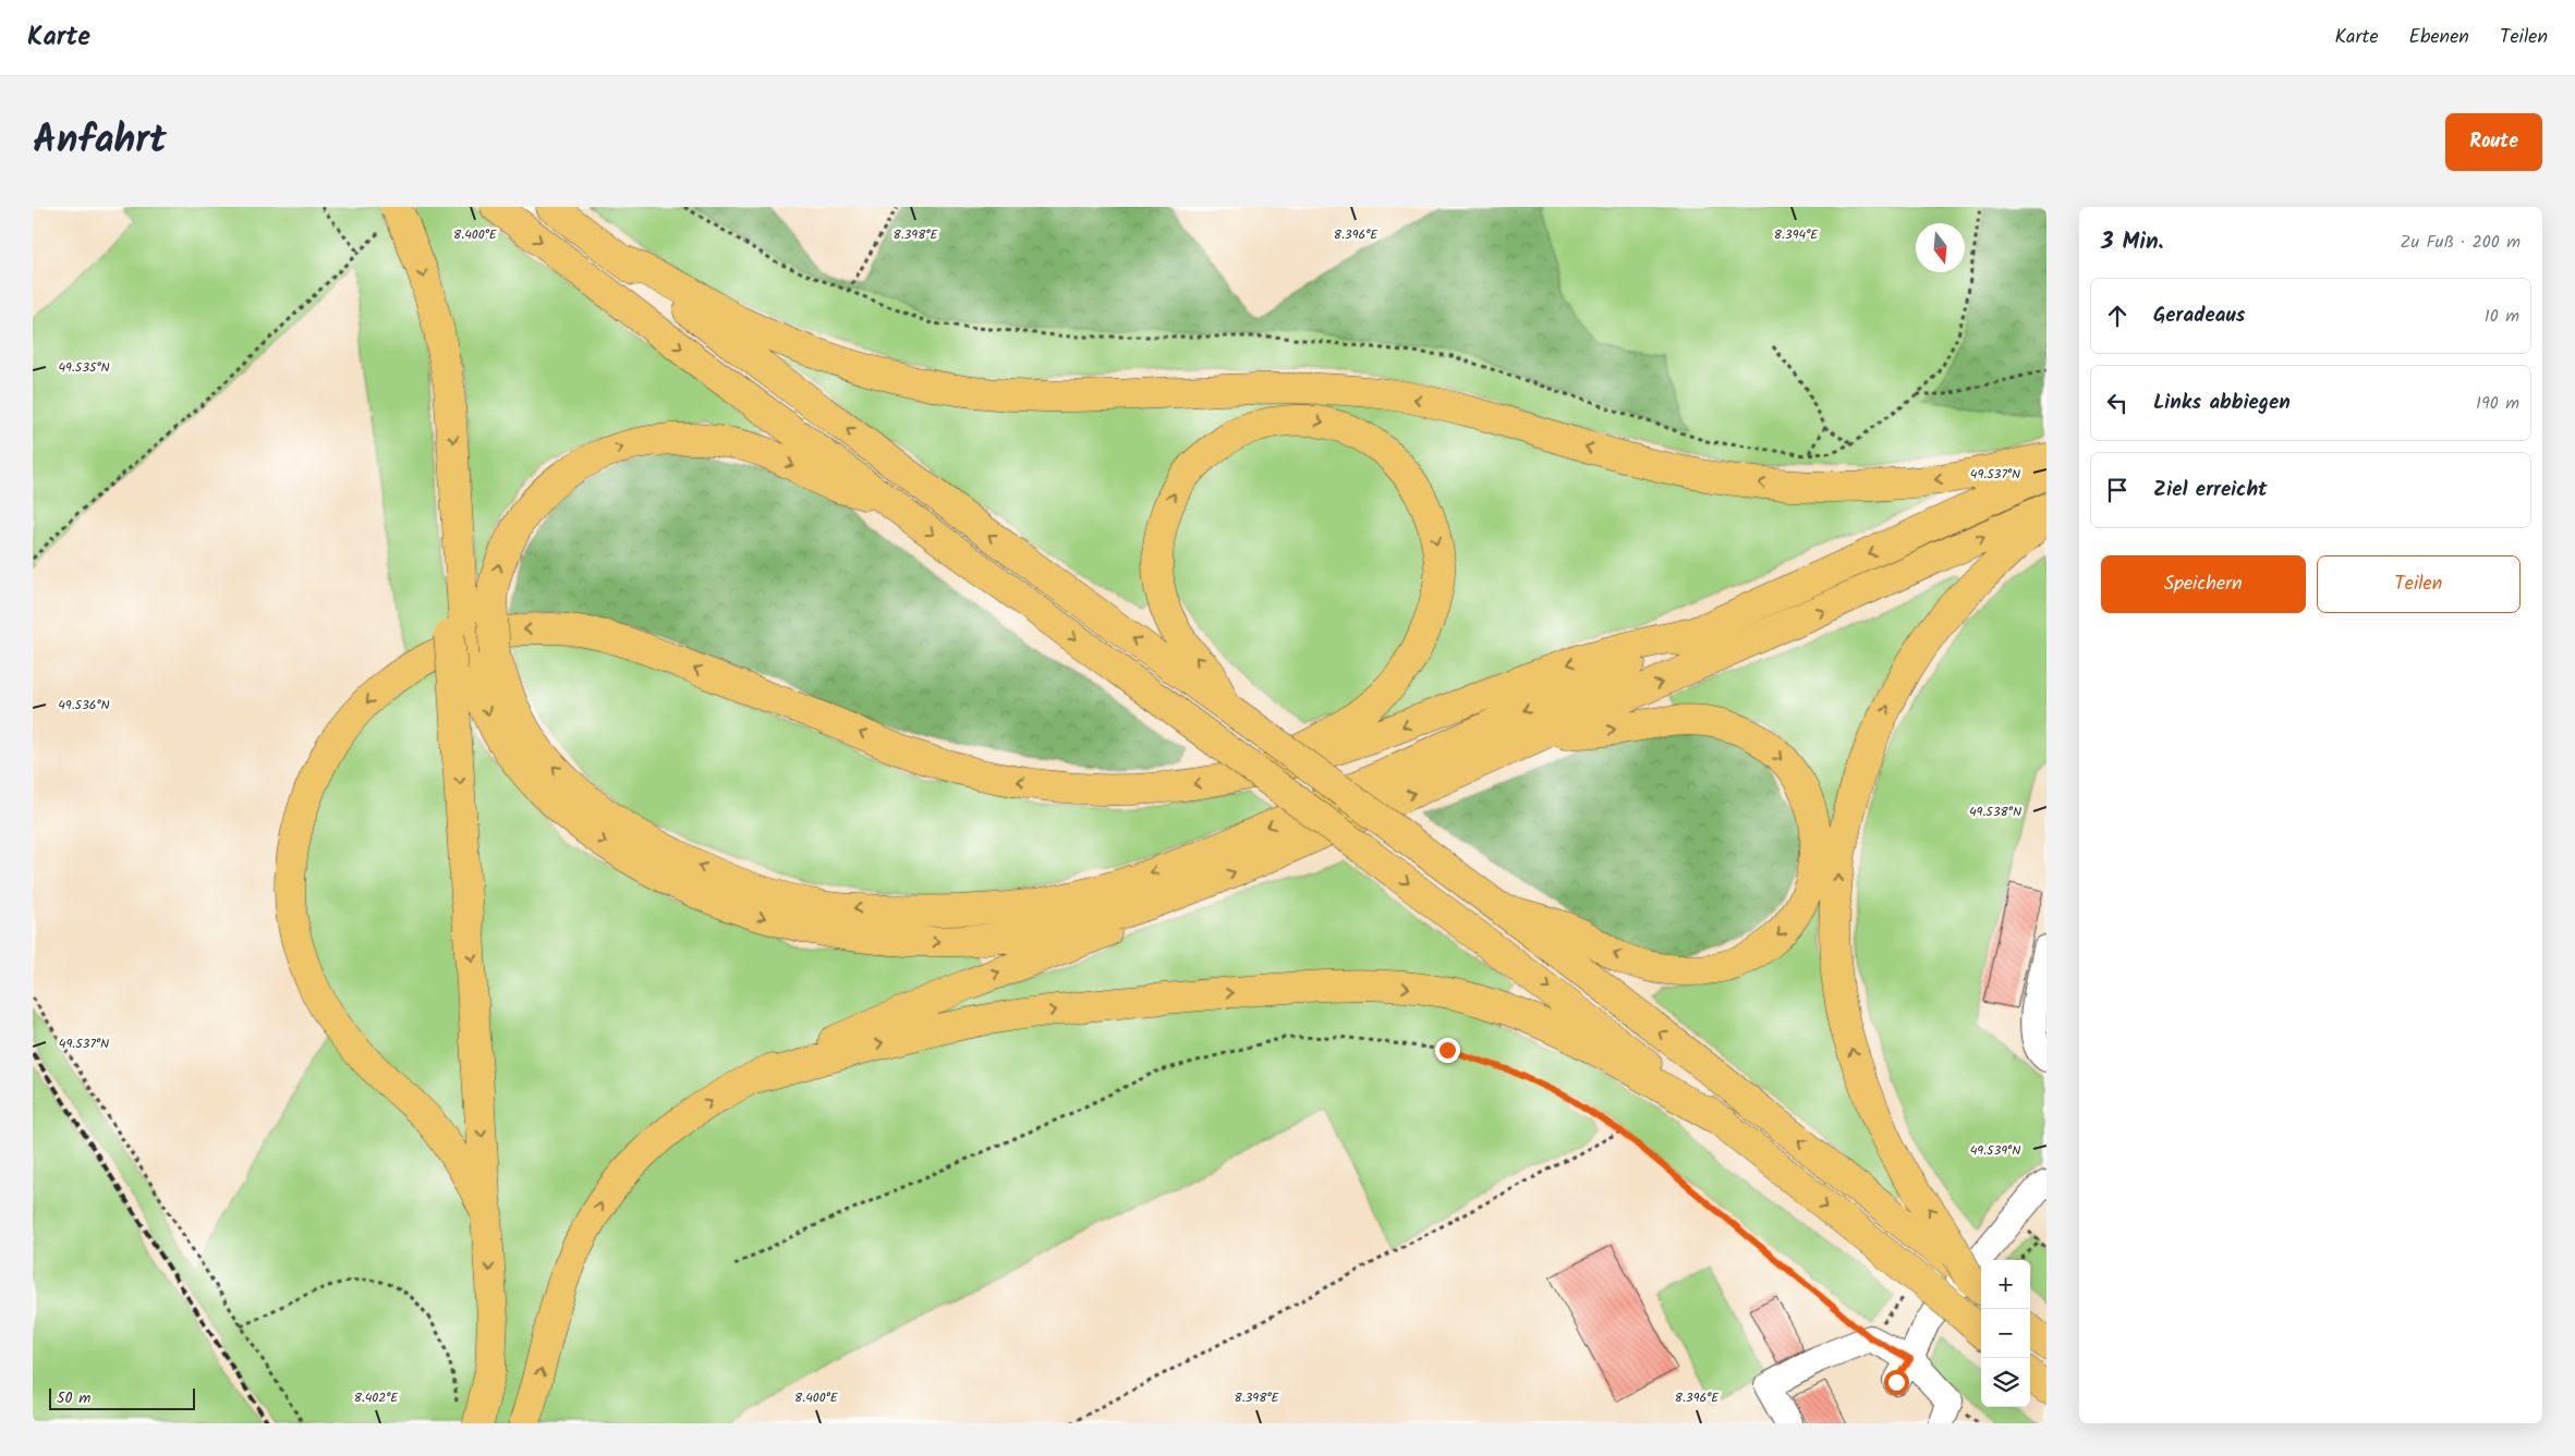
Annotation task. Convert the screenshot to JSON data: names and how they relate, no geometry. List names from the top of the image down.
{
  "scale_bar": "50 m",
  "north": "bottom",
  "page": {
    "header": "Karte",
    "nav": ["Karte", "Ebenen", "Teilen"],
    "title": "Anfahrt",
    "buttons": [
      "Route",
      ["Speichern", "Teilen"]
    ],
    "heading": ["3 Min.", "Zu Fuß · 200 m"],
    "list": [
      ["Geradeaus", "10 m"],
      ["Links abbiegen", "190 m"],
      "Ziel erreicht"
    ],
    "map_buttons": ["+", "−"],
    "scale": "50 m"
  },
  "coordinates": [
    "8.400°E",
    "8.398°E",
    "8.396°E",
    "8.394°E",
    "49.535°N",
    "49.537°N",
    "49.536°N",
    "49.538°N",
    "49.539°N",
    "8.402°E"
  ]
}
